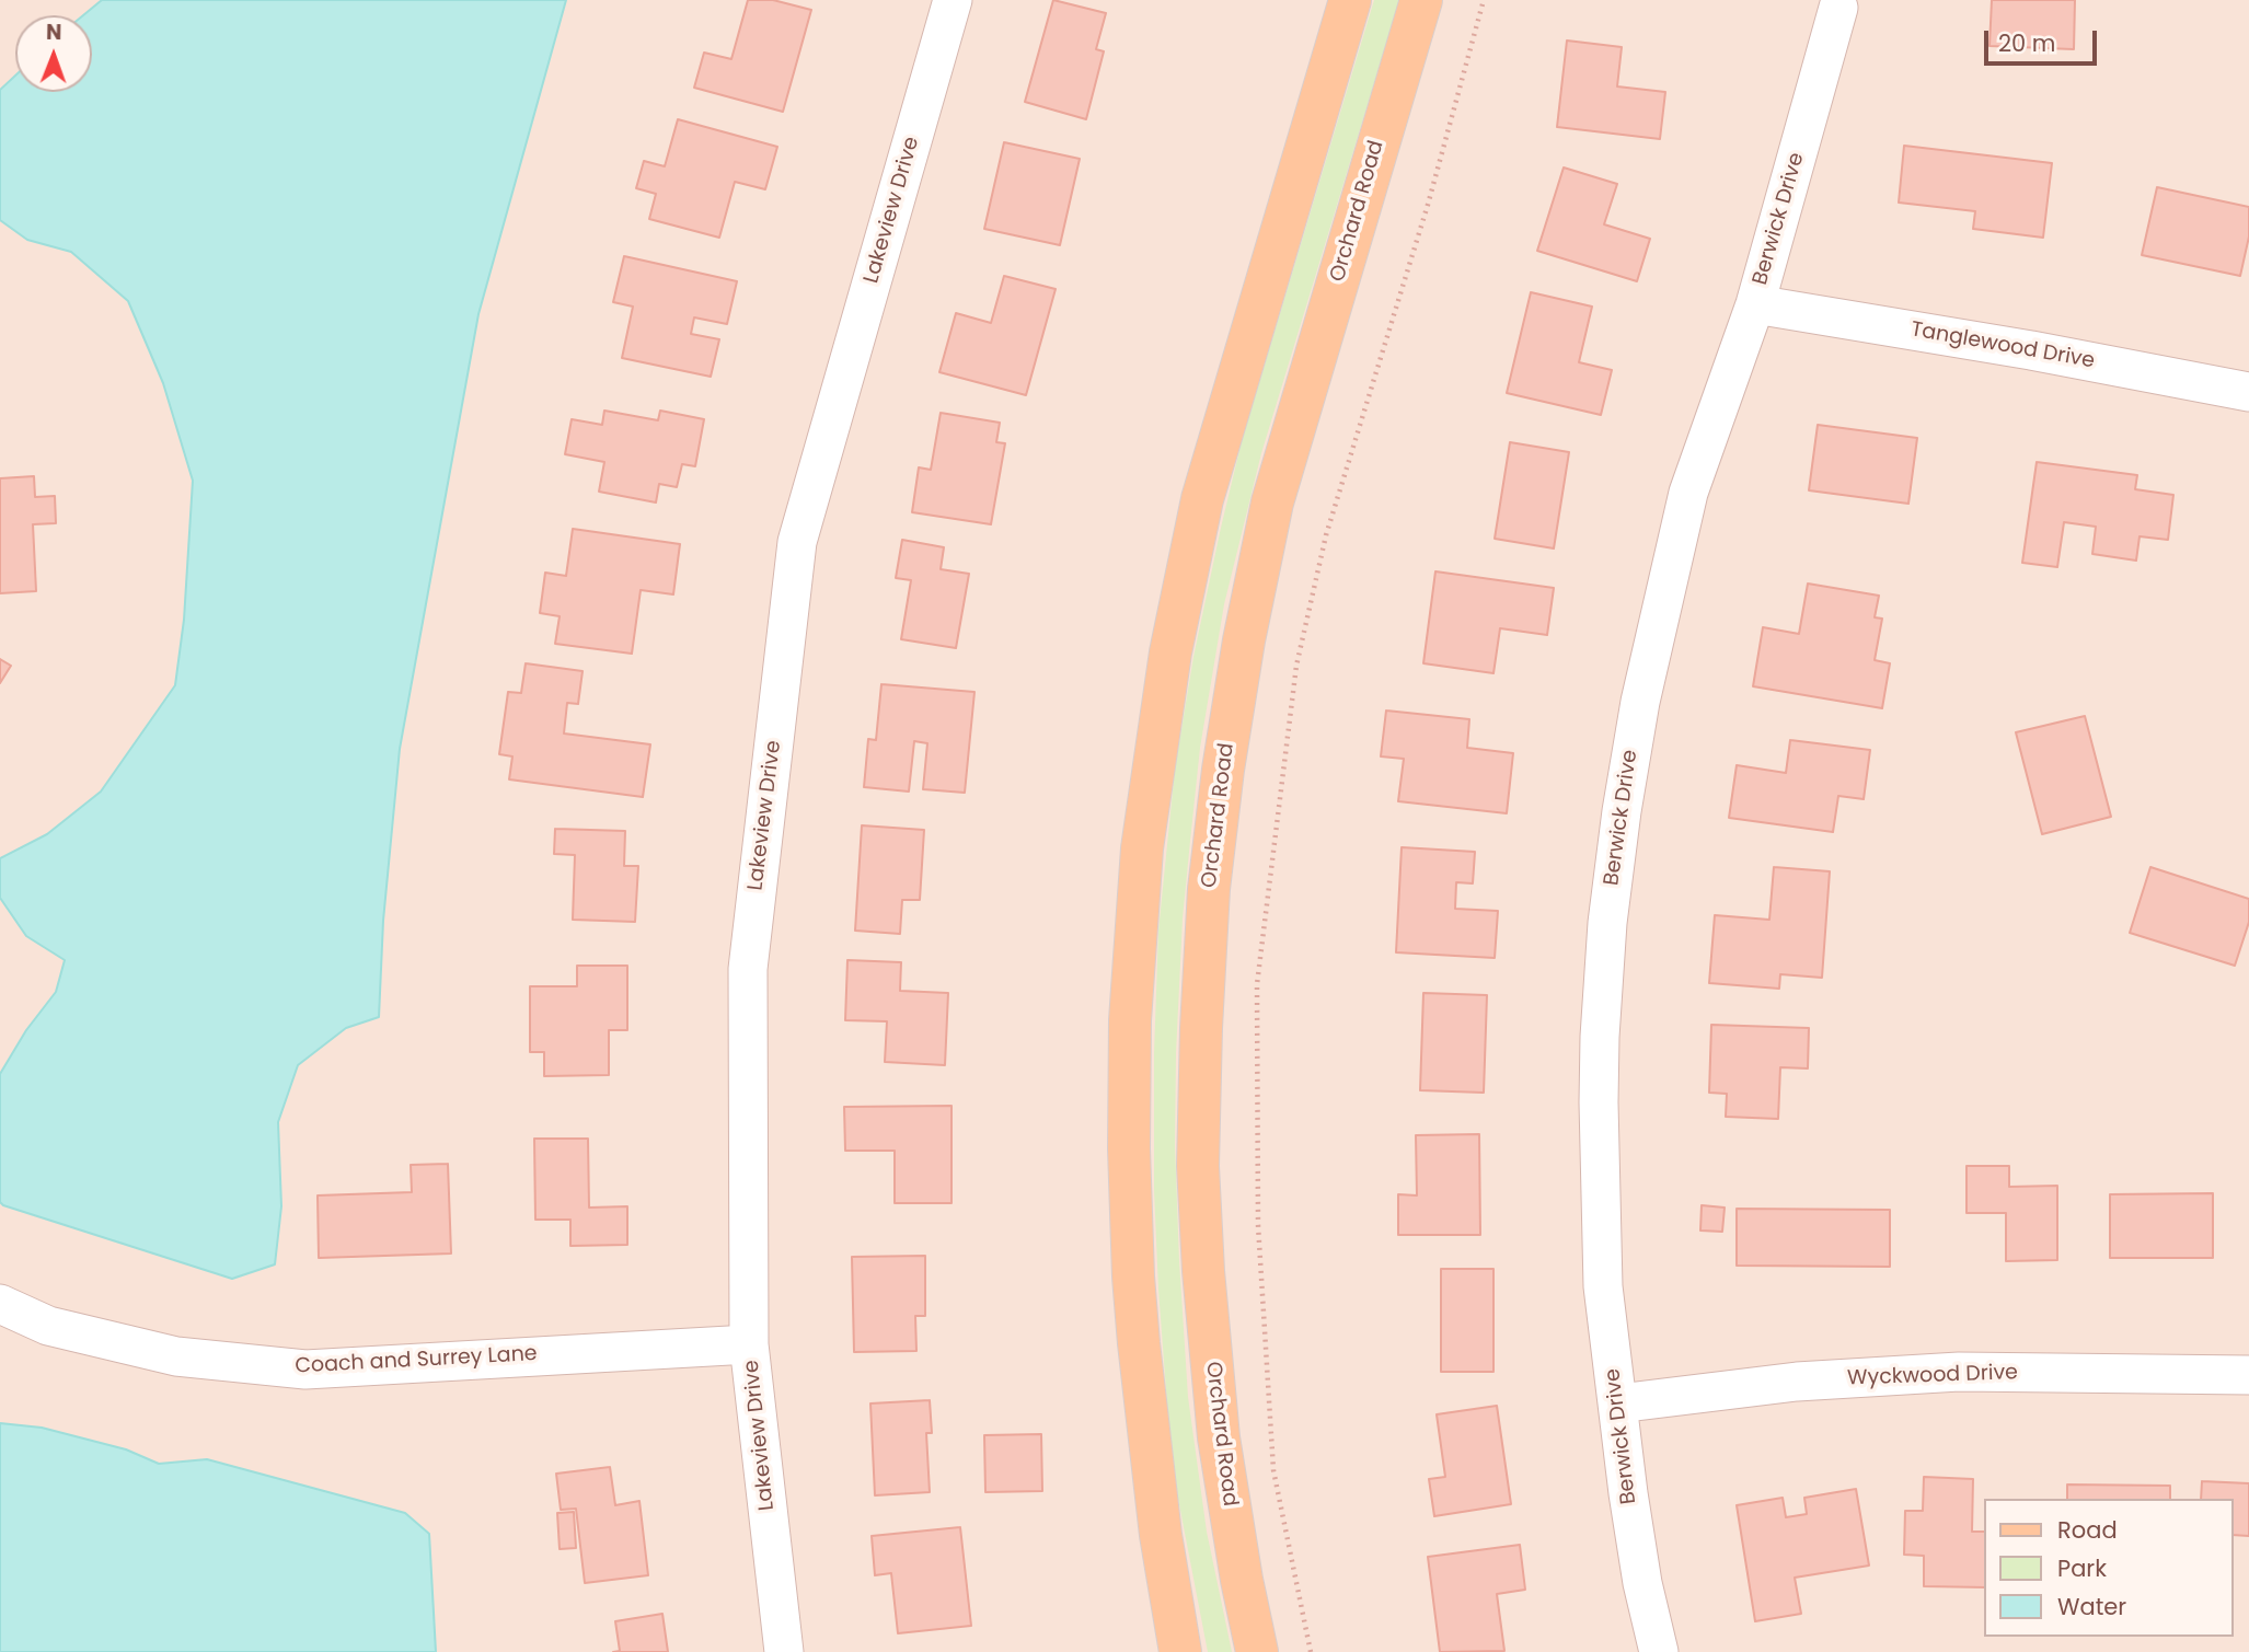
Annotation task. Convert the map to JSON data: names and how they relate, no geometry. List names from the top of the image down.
{
  "streets": {
    "main road": ["Orchard Road"],
    "street": [
      "Lakeview Drive",
      "Berwick Drive",
      "Tanglewood Drive",
      "Coach and Surrey Lane",
      "Wyckwood Drive"
    ]
  },
  "crossings": [
    ["Lakeview Drive", "Coach and Surrey Lane"],
    ["Berwick Drive", "Tanglewood Drive"],
    ["Berwick Drive", "Wyckwood Drive"]
  ],
  "legend": ["Road", "Park", "Water"],
  "scale_bar": "20 m",
  "north": "top"
}
